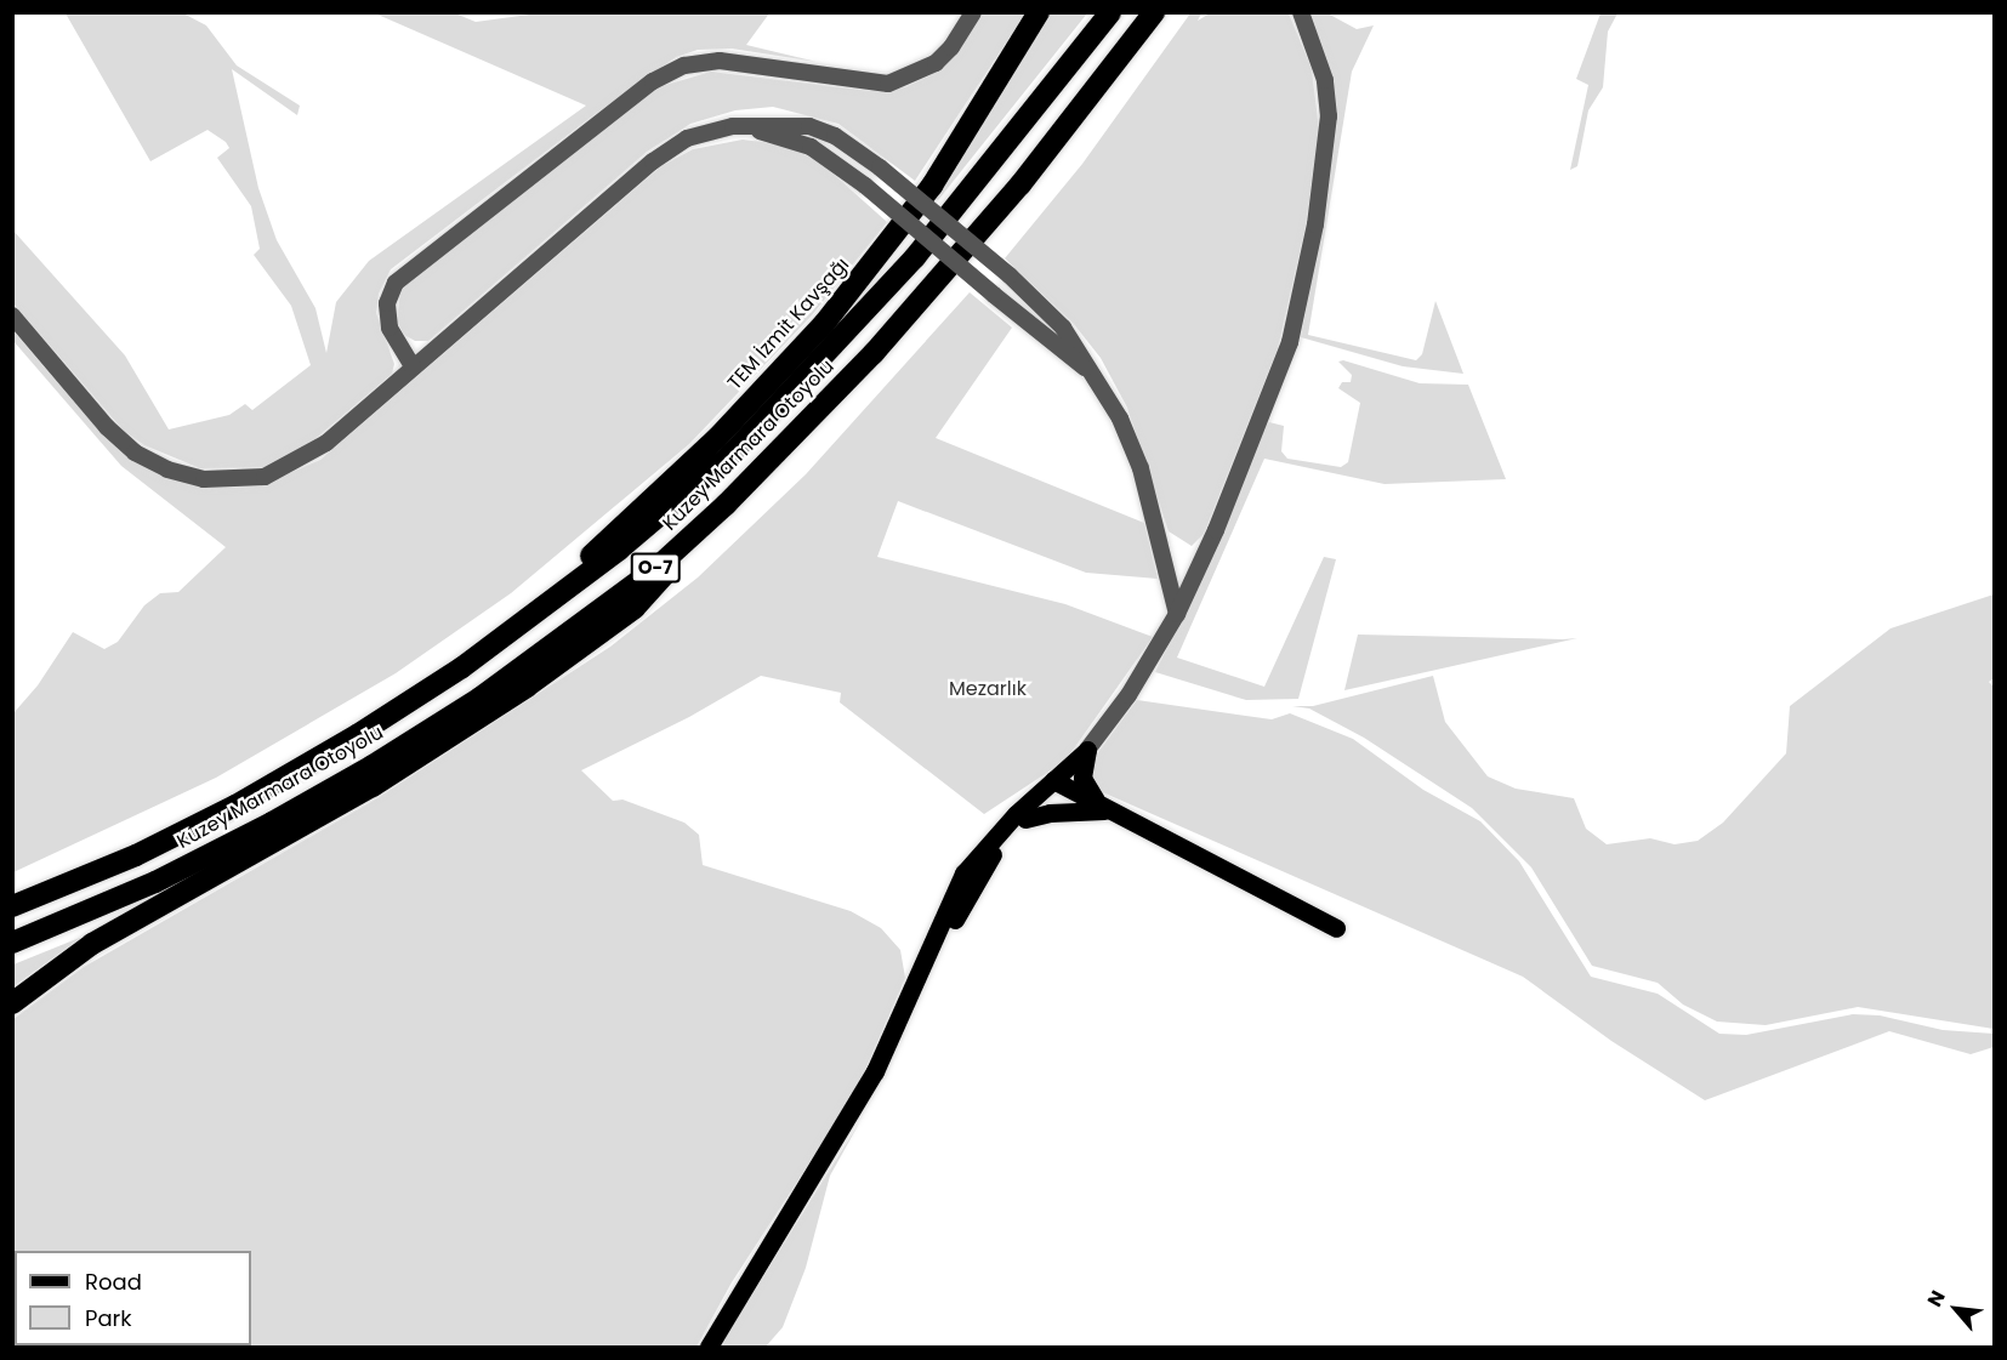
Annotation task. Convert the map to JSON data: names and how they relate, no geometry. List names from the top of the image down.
{
  "streets": {
    "highway": ["TEM İzmit Kavşağı", "Kuzey Marmara Otoyolu", "O-7"]
  },
  "crossings": [
    ["TEM İzmit Kavşağı", "Kuzey Marmara Otoyolu"]
  ],
  "parks": ["Mezarlık"],
  "legend": ["Road", "Park"],
  "north": "top left"
}
